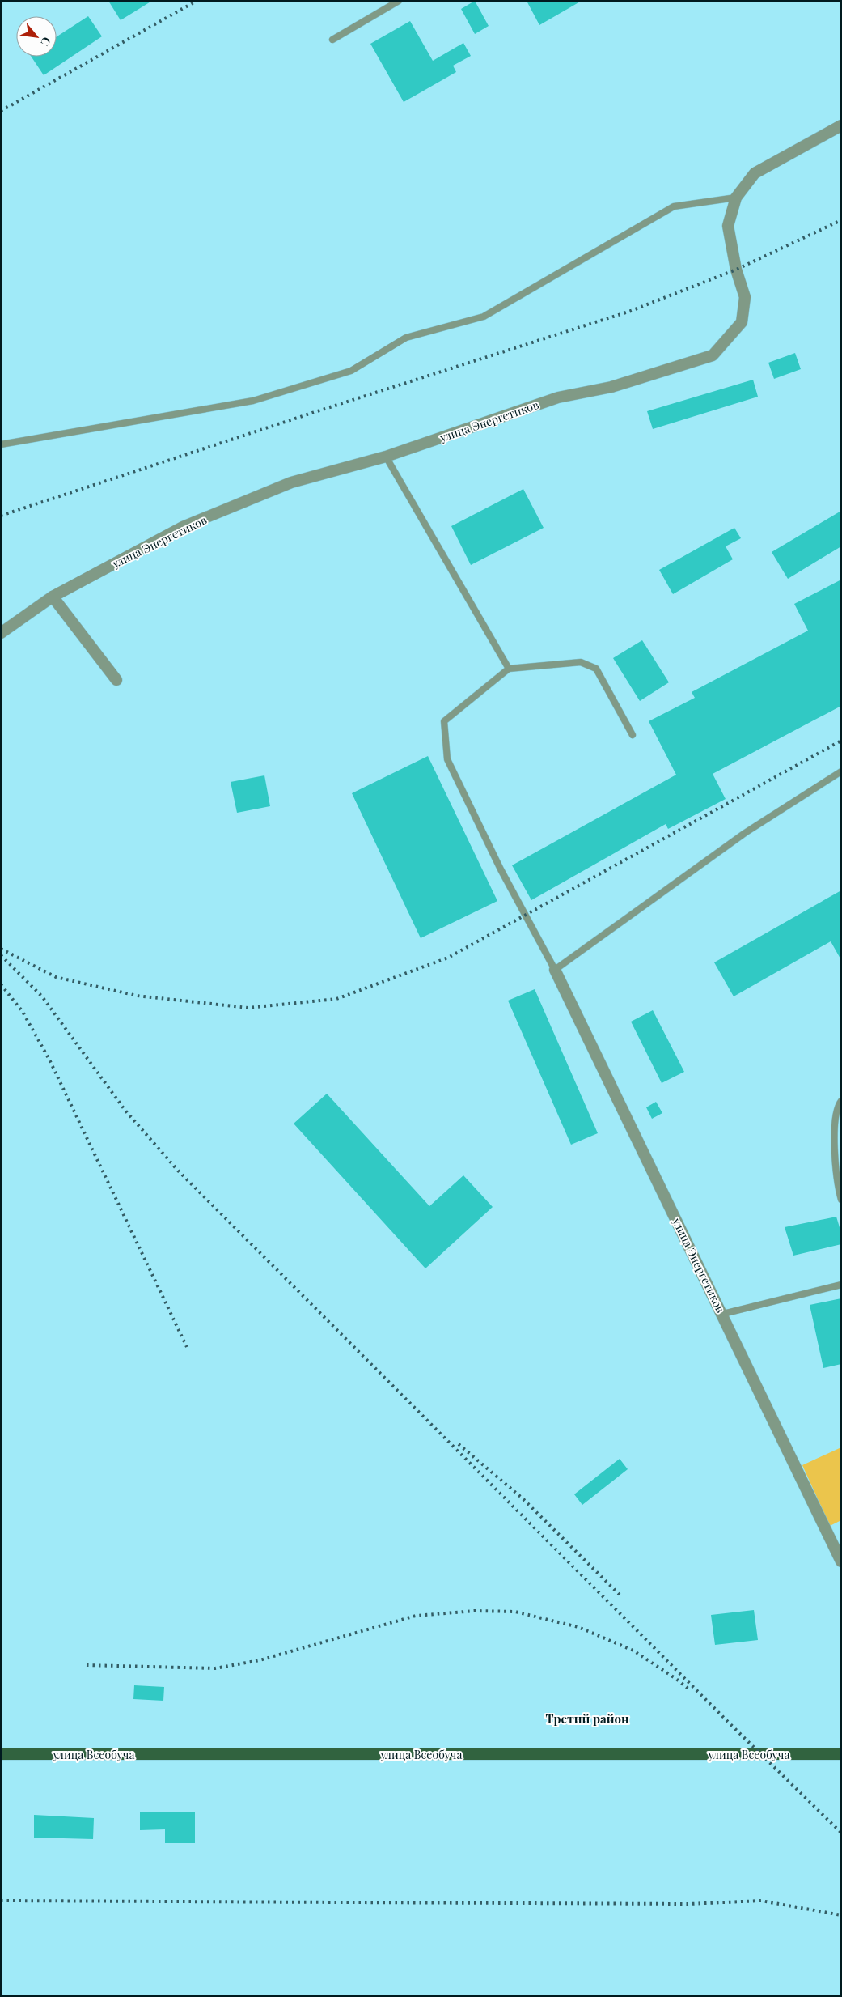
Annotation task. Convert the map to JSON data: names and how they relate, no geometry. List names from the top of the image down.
{
  "streets": {
    "main road": ["улица Всеобуча"],
    "street": ["улица Энергетиков"]
  },
  "districts": ["Третий район"],
  "north": "bottom right"
}
